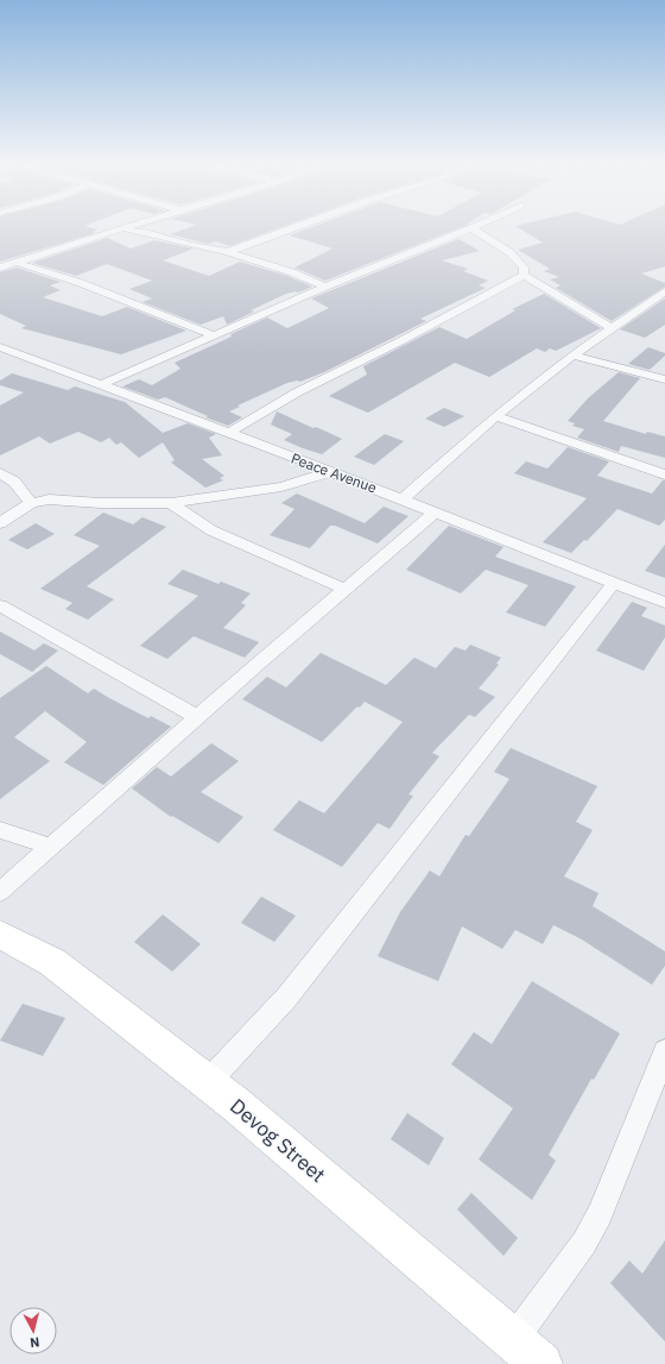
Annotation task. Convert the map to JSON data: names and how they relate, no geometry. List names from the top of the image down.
{
  "streets": {
    "street": ["Peace Avenue", "Devog Street"]
  },
  "north": "bottom"
}
